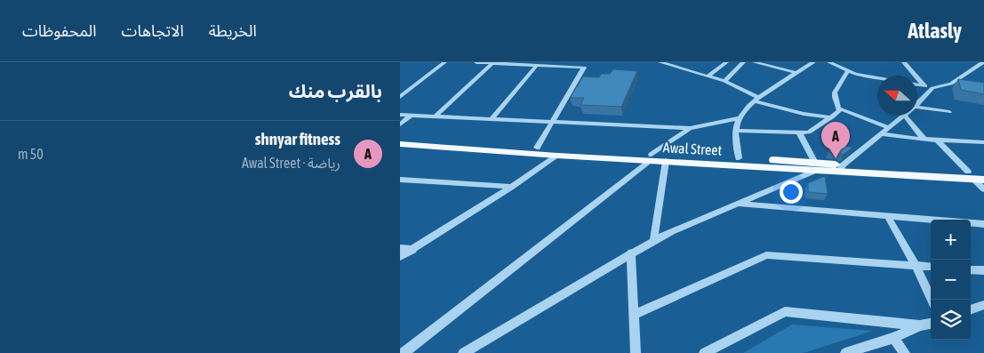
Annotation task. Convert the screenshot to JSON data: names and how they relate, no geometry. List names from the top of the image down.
{
  "streets": {
    "main road": ["Awal Street"]
  },
  "north": "left",
  "page": {
    "header": "Atlasly",
    "nav": ["الخريطة", "الاتجاهات", "المحفوظات"],
    "heading": "بالقرب منك",
    "list": [
      {
        "mark": "A",
        "name": "shnyar fitness",
        "note": "رياضة · Awal Street",
        "value": "50 m"
      }
    ],
    "pins": "A",
    "map_buttons": ["+", "−"]
  }
}
